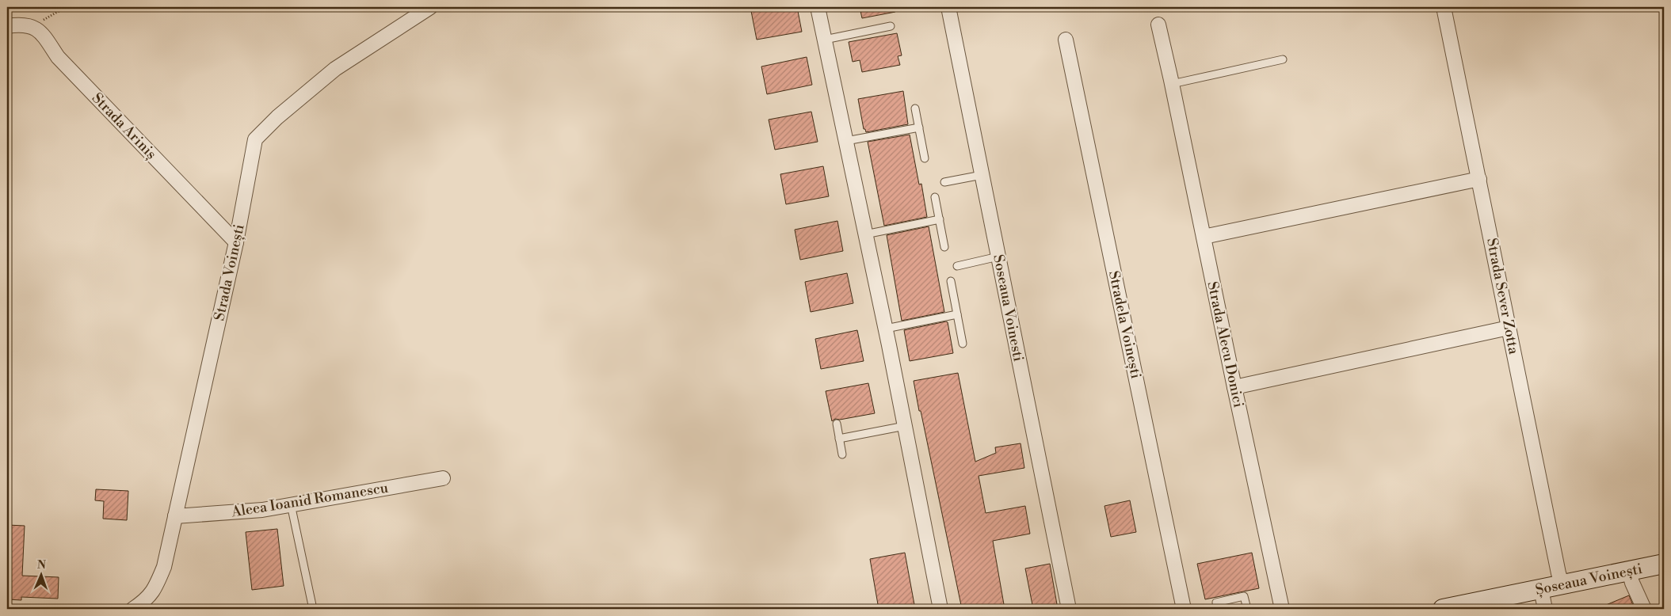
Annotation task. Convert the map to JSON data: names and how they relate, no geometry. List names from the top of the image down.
{
  "streets": {
    "main road": ["Șoseaua Voinești"],
    "street": [
      "Strada Ariniș",
      "Strada Voinești",
      "Strada Sever Zotta",
      "Soseaua Voinesti",
      "Stradela Voinești",
      "Strada Alecu Donici",
      "Aleea Ioanid Romanescu"
    ]
  },
  "crossings": [
    ["Strada Ariniș", "Strada Voinești"],
    ["Strada Voinești", "Aleea Ioanid Romanescu"],
    ["Strada Sever Zotta", "Șoseaua Voinești"]
  ],
  "north": "top"
}
